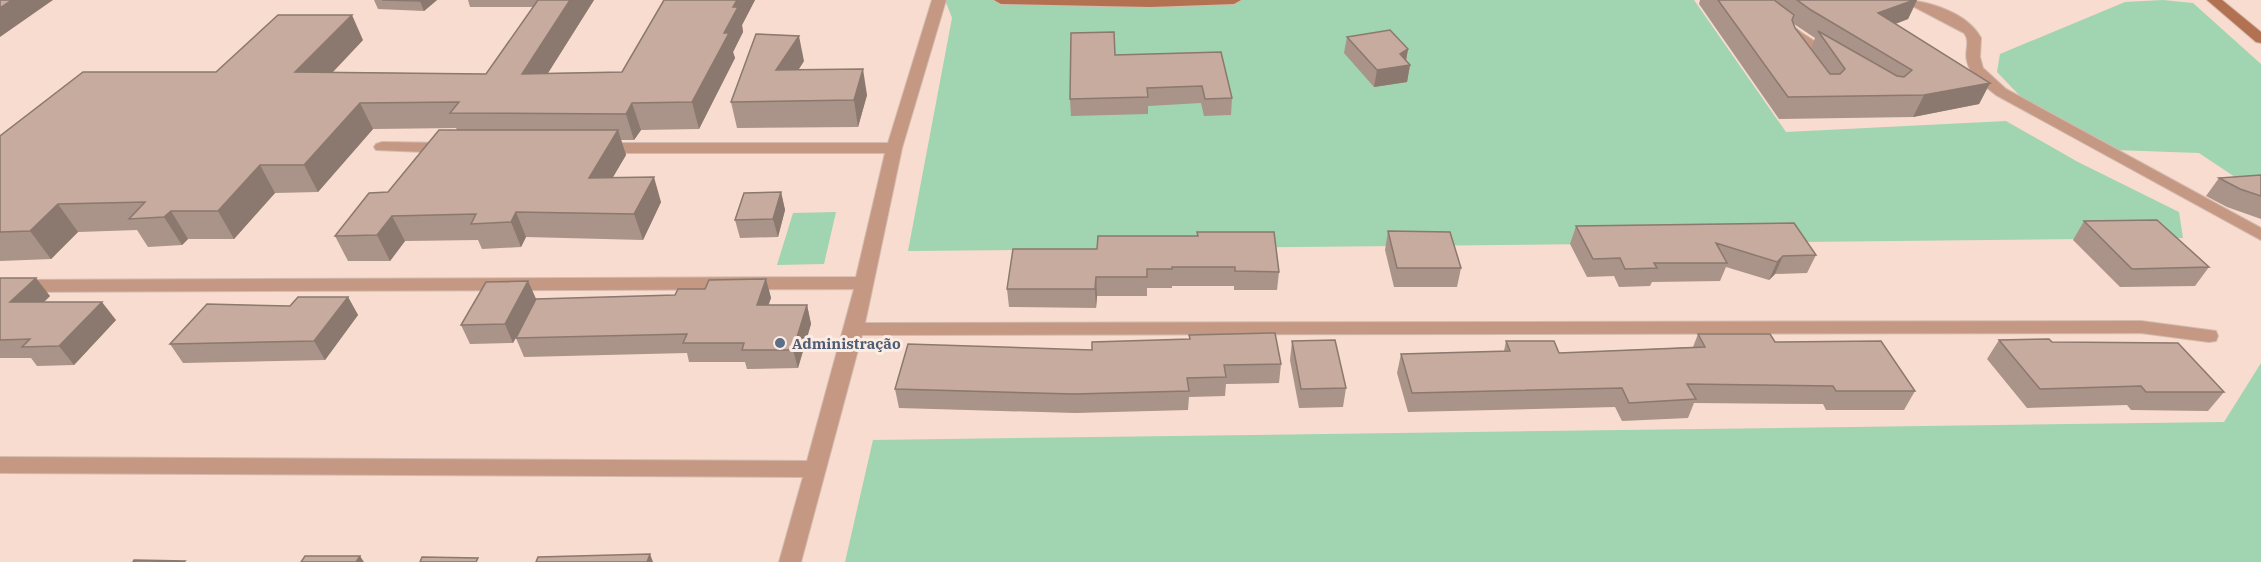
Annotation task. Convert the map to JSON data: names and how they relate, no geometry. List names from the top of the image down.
{
  "places": ["Administração"]
}
